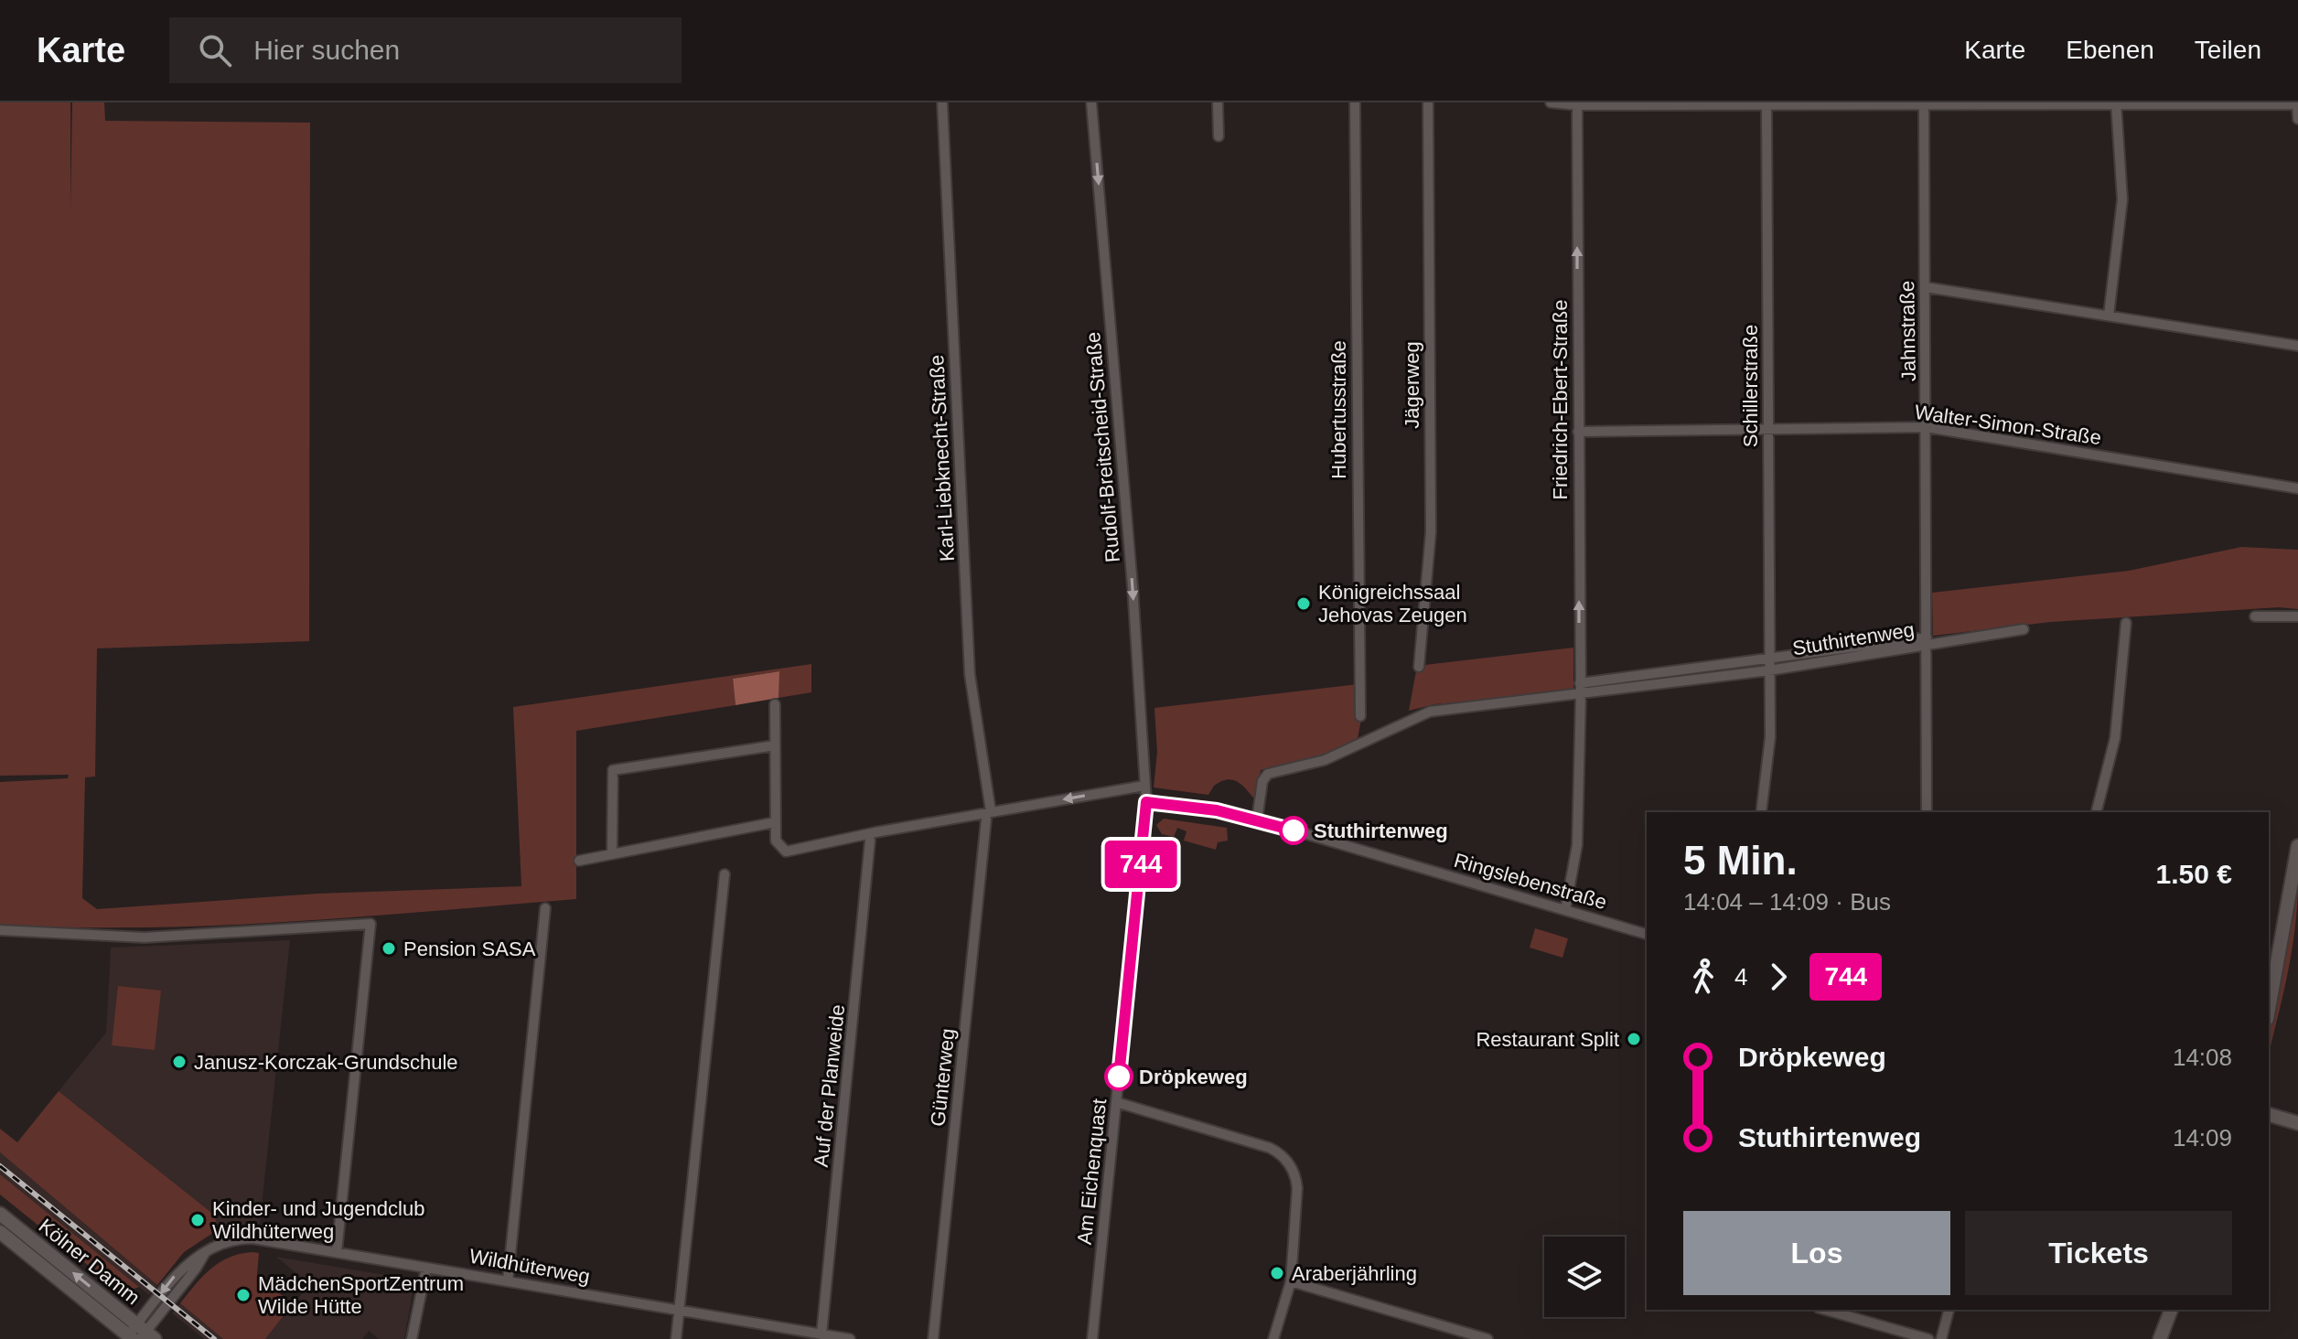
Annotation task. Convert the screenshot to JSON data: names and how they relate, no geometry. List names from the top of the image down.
{
  "streets": {
    "street": [
      "Jahnstraße",
      "Jägerweg",
      "Schillerstraße",
      "Friedrich-Ebert-Straße",
      "Hubertusstraße",
      "Walter-Simon-Straße",
      "Rudolf-Breitscheid-Straße",
      "Karl-Liebknecht-Straße",
      "Stuthirtenweg",
      "Ringslebenstraße",
      "Günterweg",
      "Auf der Planweide",
      "Am Eichenquast",
      "Kölner Damm",
      "Wildhüterweg"
    ]
  },
  "crossings": [
    ["Jahnstraße", "Walter-Simon-Straße"],
    ["Jahnstraße", "Stuthirtenweg"],
    ["Schillerstraße", "Walter-Simon-Straße"],
    ["Schillerstraße", "Stuthirtenweg"],
    ["Friedrich-Ebert-Straße", "Walter-Simon-Straße"],
    ["Friedrich-Ebert-Straße", "Stuthirtenweg"],
    ["Friedrich-Ebert-Straße", "Ringslebenstraße"],
    ["Rudolf-Breitscheid-Straße", "Am Eichenquast"],
    ["Karl-Liebknecht-Straße", "Günterweg"],
    ["Stuthirtenweg", "Ringslebenstraße"],
    ["Ringslebenstraße", "Am Eichenquast"],
    ["Auf der Planweide", "Wildhüterweg"],
    ["Kölner Damm", "Wildhüterweg"]
  ],
  "one_way": ["Friedrich-Ebert-Straße", "Rudolf-Breitscheid-Straße"],
  "places": [
    "Königreichssaal Jehovas Zeugen",
    "Stuthirtenweg",
    "Pension SASA",
    "Restaurant Split",
    "Janusz-Korczak-Grundschule",
    "Dröpkeweg",
    "Kinder- und Jugendclub Wildhüterweg",
    "Araberjährling",
    "MädchenSportZentrum Wilde Hütte"
  ],
  "lines": ["bus line 744"],
  "page": {
    "header": "Karte",
    "search": "Hier suchen",
    "nav": ["Karte", "Ebenen", "Teilen"],
    "on_map": "744",
    "heading": ["5 Min.", "14:04 – 14:09 · Bus", "1.50 €"],
    "legs": ["4", "744"],
    "list": [
      {
        "name": "Dröpkeweg",
        "value": "14:08"
      },
      {
        "name": "Stuthirtenweg",
        "value": "14:09"
      }
    ],
    "buttons": ["Los", "Tickets"]
  }
}
